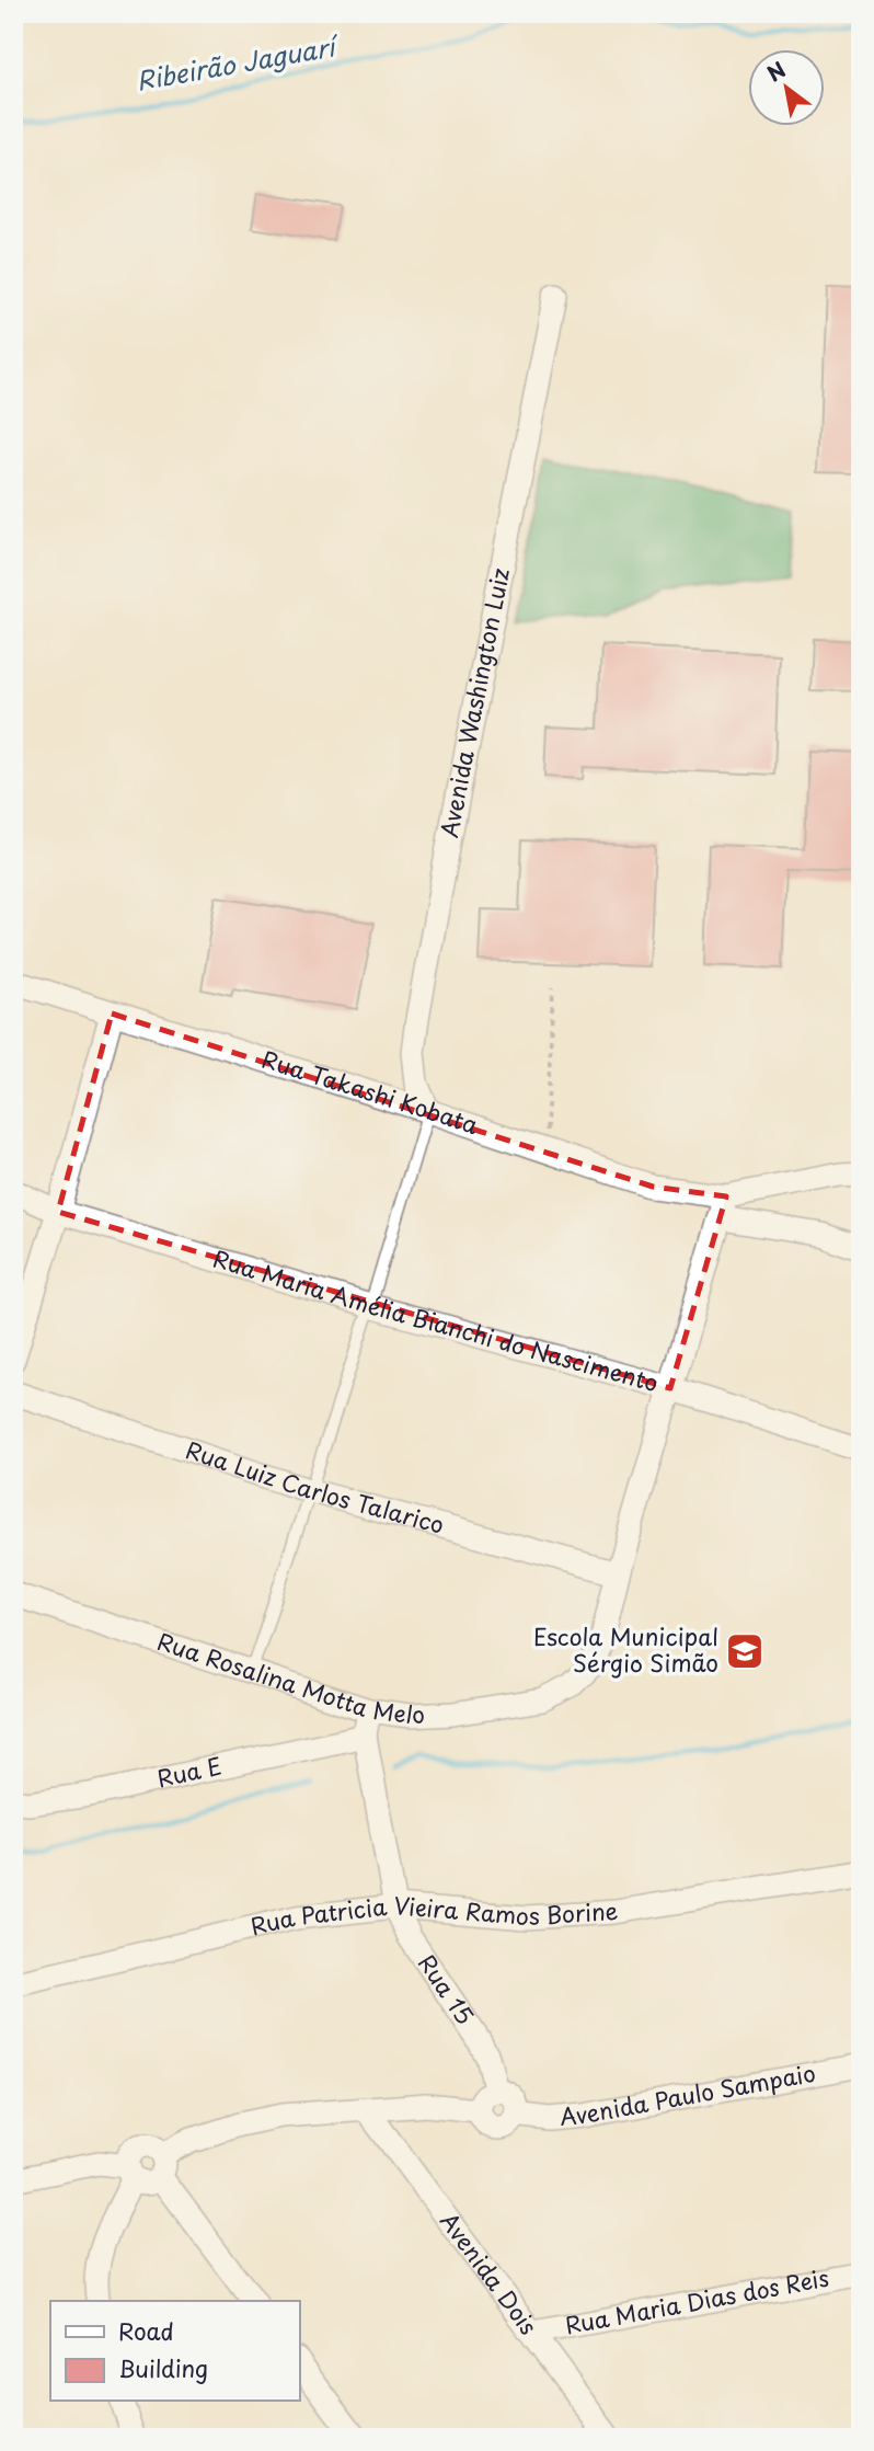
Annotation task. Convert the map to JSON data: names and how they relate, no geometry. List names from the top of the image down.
{
  "streets": {
    "street": [
      "Avenida Washington Luiz",
      "Rua Takashi Kobata",
      "Rua Maria Amélia Bianchi do Nascimento",
      "Rua Luiz Carlos Talarico",
      "Rua Rosalina Motta Melo",
      "Rua E",
      "Rua Patricia Vieira Ramos Borine",
      "Rua 15",
      "Avenida Paulo Sampaio",
      "Avenida Dois",
      "Rua Maria Dias dos Reis"
    ]
  },
  "crossings": [
    ["Avenida Washington Luiz", "Rua Takashi Kobata"],
    ["Rua Luiz Carlos Talarico", "Rua Rosalina Motta Melo"],
    ["Rua Rosalina Motta Melo", "Rua 15"],
    ["Rua E", "Rua 15"],
    ["Rua Patricia Vieira Ramos Borine", "Rua 15"],
    ["Rua 15", "Avenida Paulo Sampaio"],
    ["Avenida Paulo Sampaio", "Avenida Dois"],
    ["Avenida Dois", "Rua Maria Dias dos Reis"]
  ],
  "water": ["Ribeirão Jaguarí"],
  "places": {
    "school or university": ["Escola Municipal Sérgio Simão"]
  },
  "legend": ["Road", "Building"],
  "north": "top left"
}
